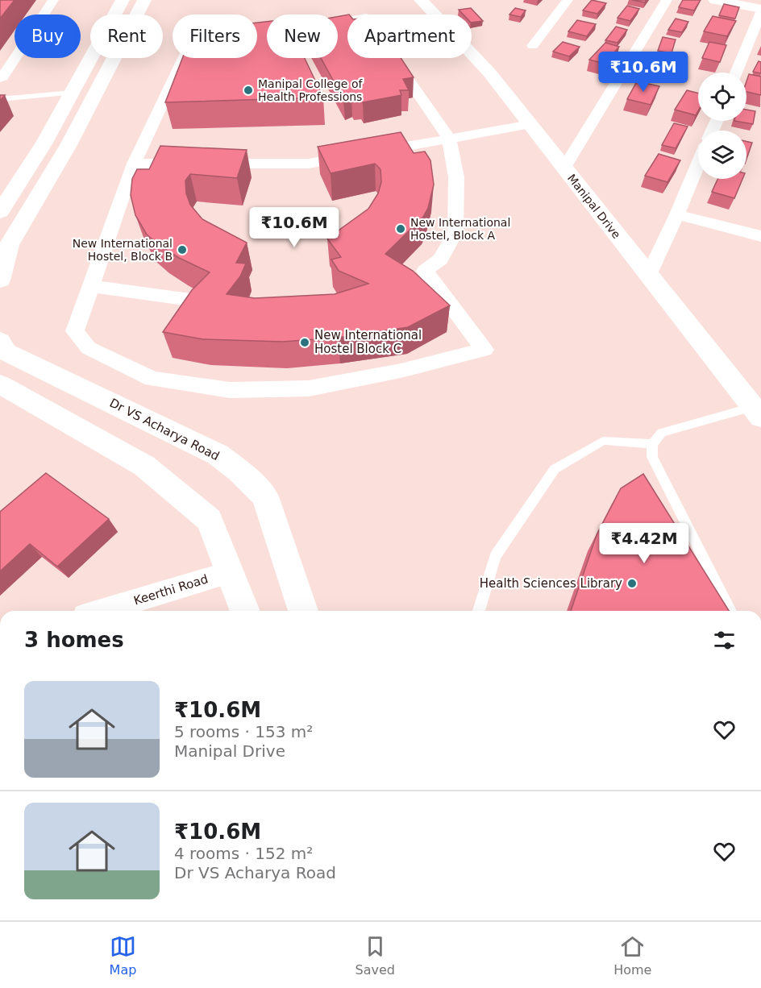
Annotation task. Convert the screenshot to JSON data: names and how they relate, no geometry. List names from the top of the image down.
{
  "streets": {
    "main road": ["Manipal Drive", "Dr VS Acharya Road"],
    "street": ["Keerthi Road"]
  },
  "places": [
    "Manipal College of Health Professions",
    "New International Hostel, Block A",
    "New International Hostel, Block B",
    "New International Hostel Block C",
    "Health Sciences Library"
  ],
  "page": {
    "chip": [
      "Buy",
      "Rent",
      "Filters",
      "New",
      "Apartment"
    ],
    "price": ["₹10.6M", "₹10.6M", "₹4.42M"],
    "heading": "3 homes",
    "list": [
      {
        "name": "₹10.6M",
        "note": "5 rooms · 153 m² · Manipal Drive"
      },
      {
        "name": "₹10.6M",
        "note": "4 rooms · 152 m² · Dr VS Acharya Road"
      }
    ],
    "tabs": ["Map", "Saved", "Home"]
  }
}
